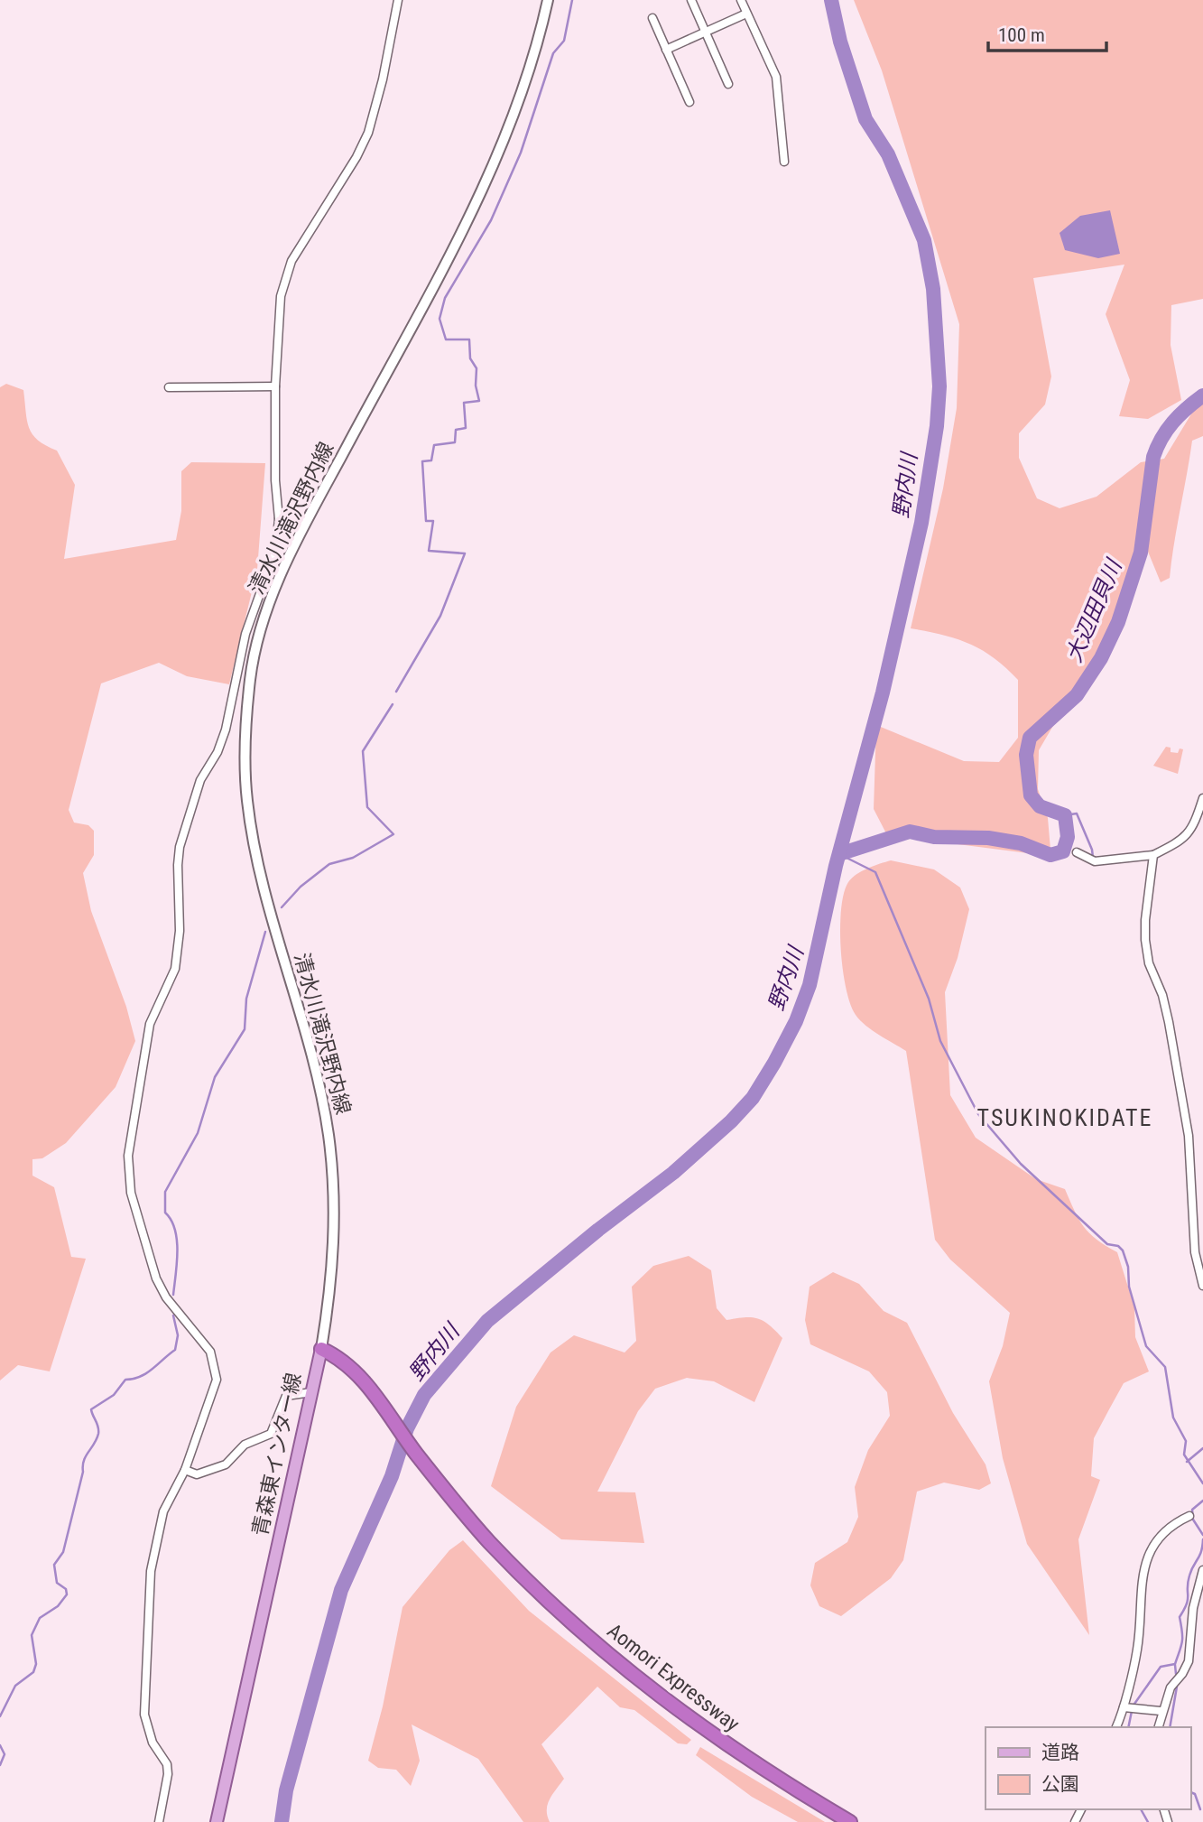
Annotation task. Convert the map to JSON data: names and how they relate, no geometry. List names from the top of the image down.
{
  "streets": {
    "highway": ["Aomori Expressway"],
    "main road": ["清水川滝沢野内線", "青森東インター線"]
  },
  "crossings": [
    ["清水川滝沢野内線", "青森東インター線"],
    ["清水川滝沢野内線", "Aomori Expressway"],
    ["青森東インター線", "Aomori Expressway"]
  ],
  "districts": ["TSUKINOKIDATE"],
  "water": ["野内川", "大辺田貝川"],
  "legend": ["道路", "公園"],
  "scale_bar": "100 m"
}
